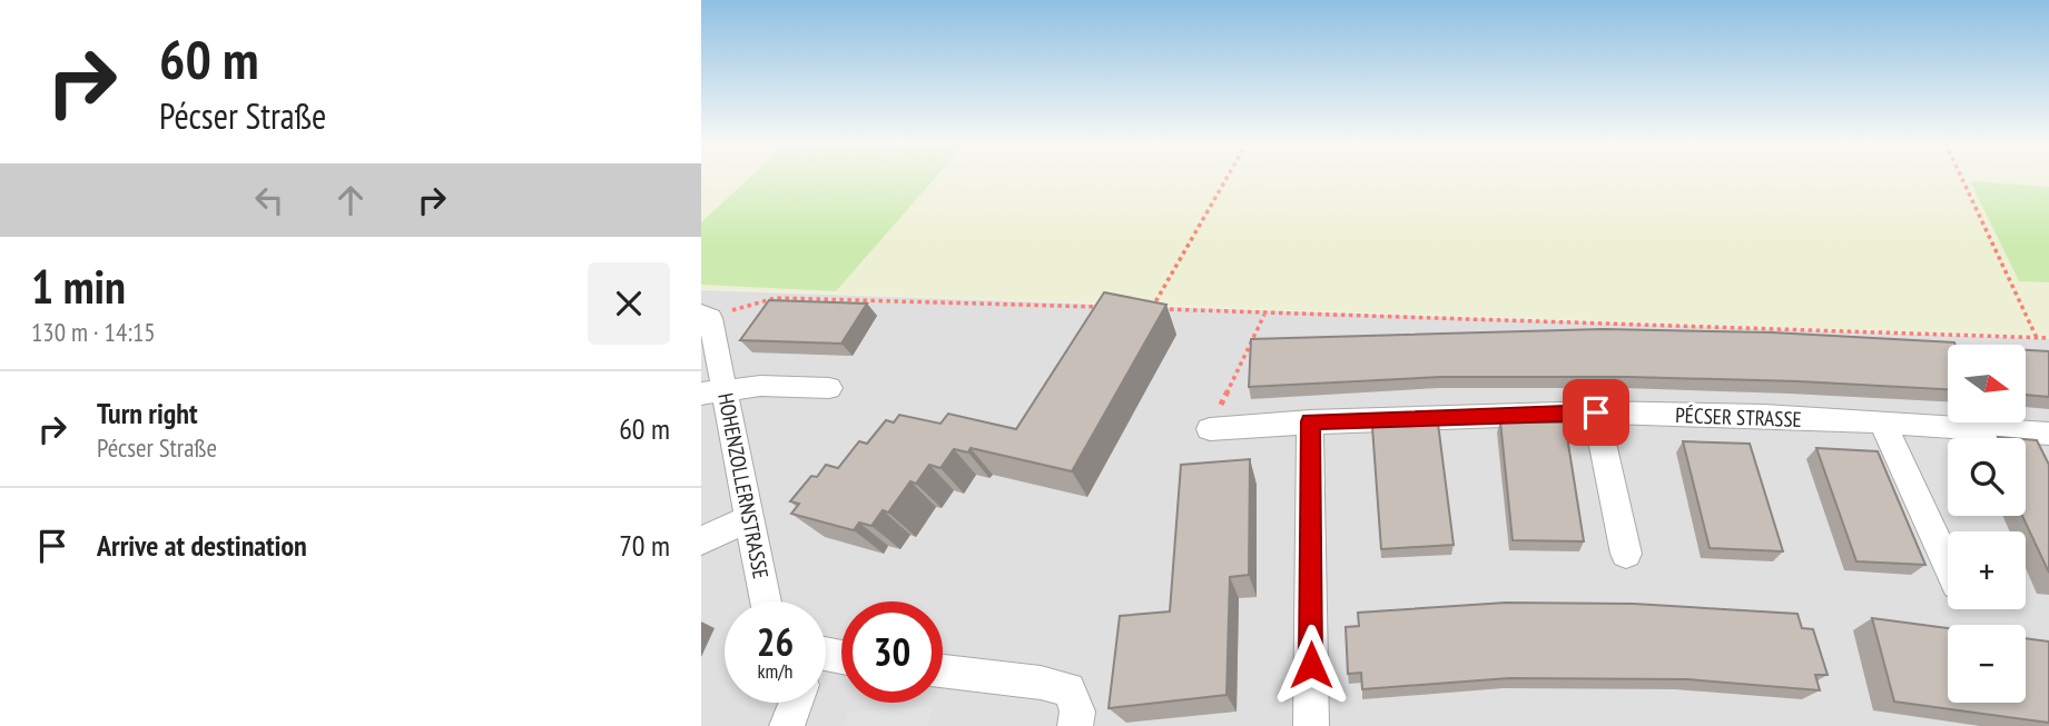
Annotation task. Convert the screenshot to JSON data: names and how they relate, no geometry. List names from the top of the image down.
{
  "streets": {
    "street": ["PÉCSER STRASSE", "HOHENZOLLERNSTRASSE"]
  },
  "north": "right",
  "page": {
    "turn": ["60 m", "Pécser Straße"],
    "heading": ["1 min", "130 m · 14:15"],
    "map_buttons": ["+", "−"],
    "list": [
      {
        "name": "Turn right",
        "note": "Pécser Straße",
        "value": "60 m"
      },
      {
        "name": "Arrive at destination",
        "value": "70 m"
      }
    ],
    "speed": "26 km/h",
    "limit": "30"
  }
}
